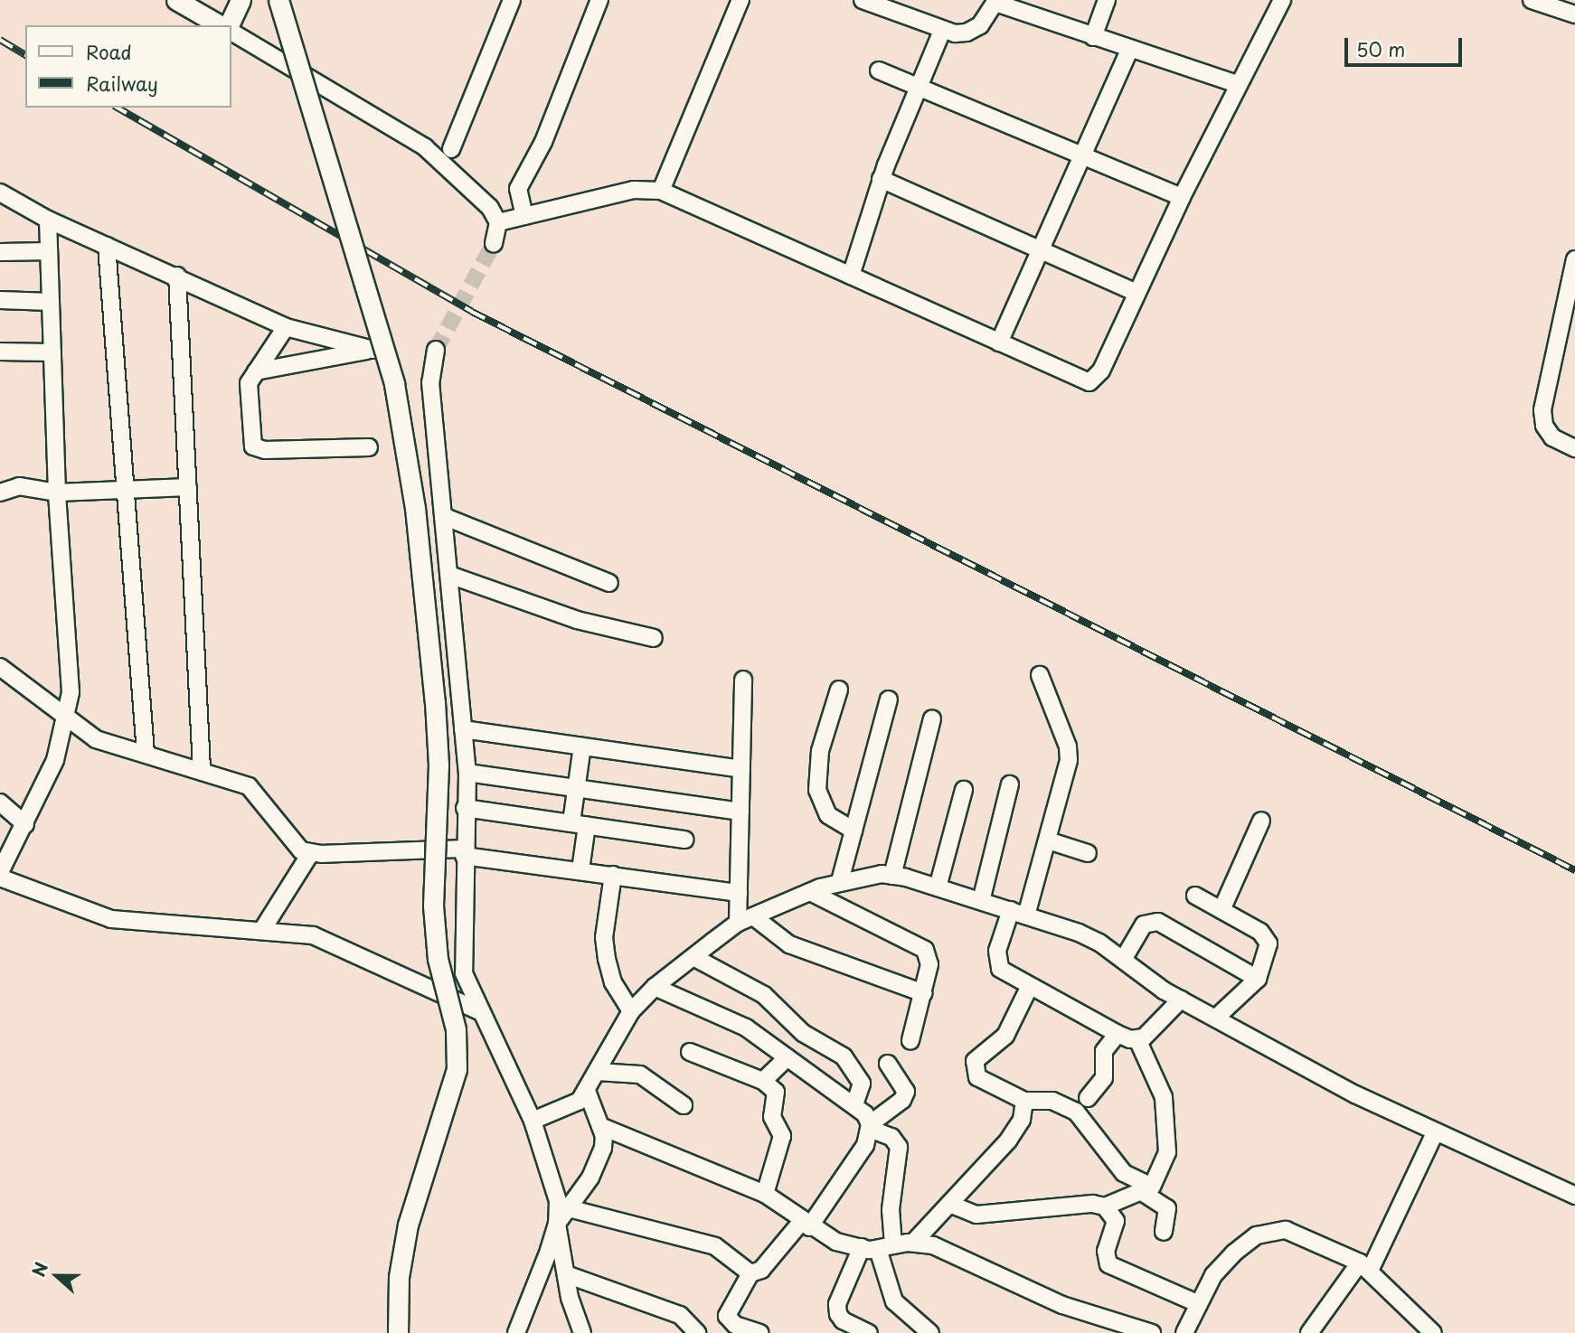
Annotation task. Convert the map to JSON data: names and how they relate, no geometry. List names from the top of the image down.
{
  "legend": ["Road", "Railway"],
  "scale_bar": "50 m",
  "north": "left"
}
